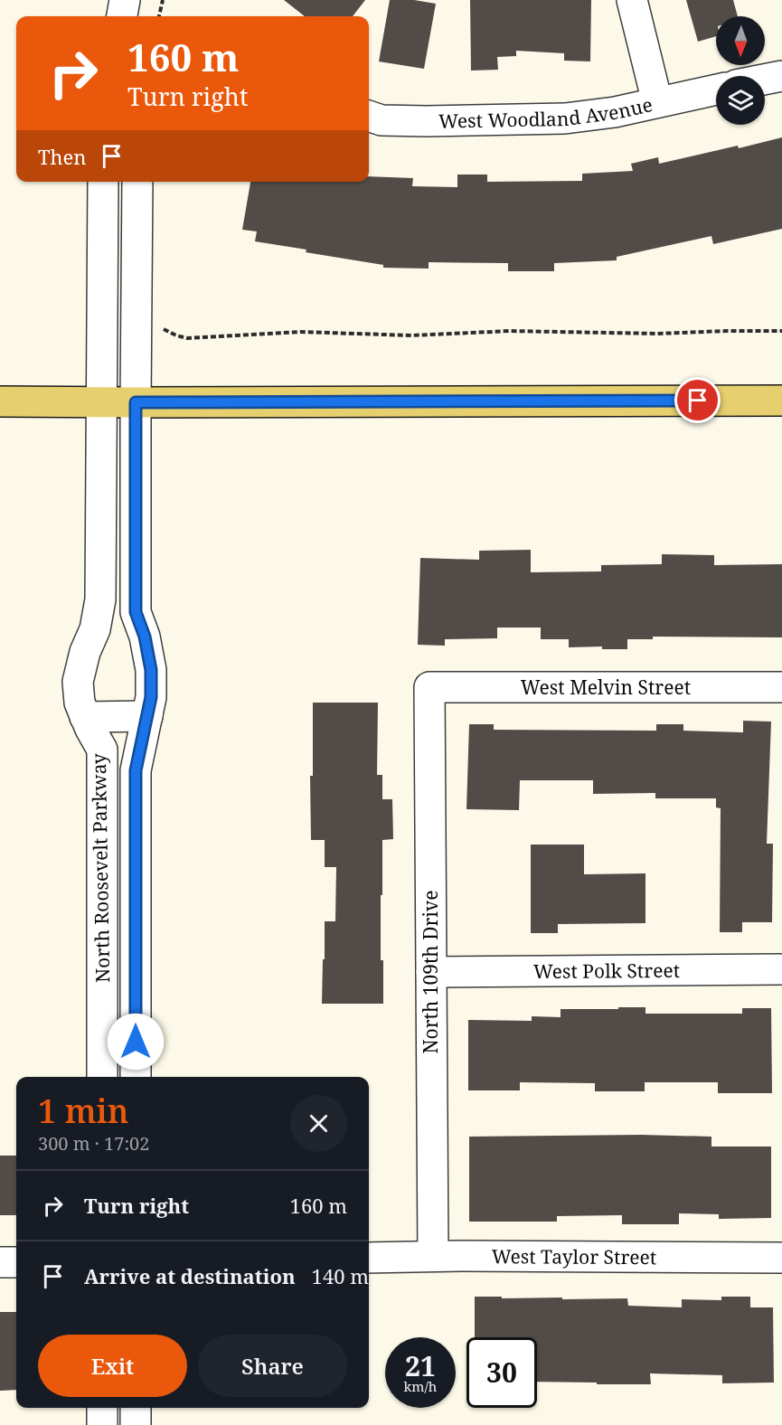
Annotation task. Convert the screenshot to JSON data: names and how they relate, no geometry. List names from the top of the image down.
{
  "streets": {
    "street": [
      "West Woodland Avenue",
      "West Melvin Street",
      "North Roosevelt Parkway",
      "West Polk Street",
      "North 109th Drive",
      "West Taylor Street"
    ]
  },
  "crossings": [
    ["West Melvin Street", "North 109th Drive"],
    ["West Polk Street", "North 109th Drive"],
    ["North 109th Drive", "West Taylor Street"]
  ],
  "north": "bottom",
  "page": {
    "turn": ["160 m", "Turn right"],
    "then": "Then",
    "heading": ["1 min", "300 m · 17:02"],
    "list": [
      {
        "name": "Turn right",
        "value": "160 m"
      },
      {
        "name": "Arrive at destination",
        "value": "140 m"
      }
    ],
    "buttons": ["Exit", "Share"],
    "speed": "21 km/h",
    "limit": "30"
  }
}
